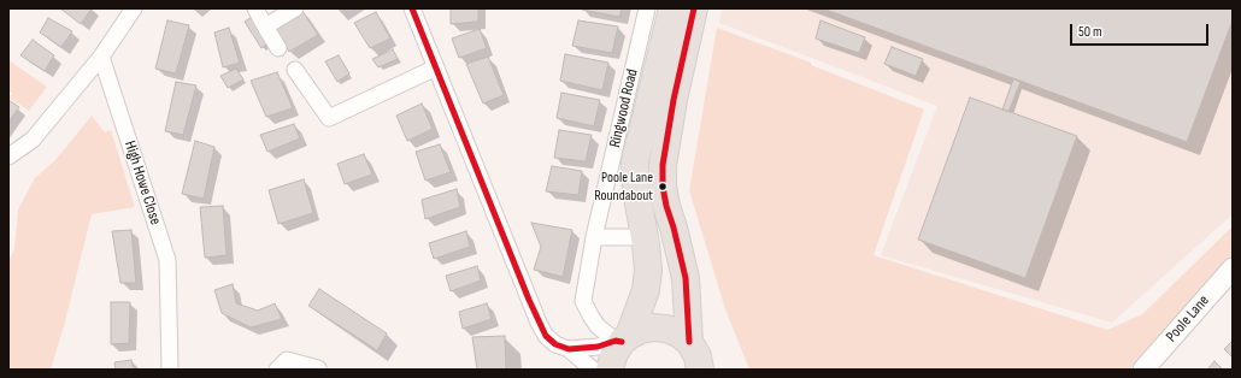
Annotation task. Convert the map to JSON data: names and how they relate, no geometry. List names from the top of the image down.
{
  "streets": {
    "highway": ["Ringwood Road"],
    "street": ["High Howe Close", "Poole Lane"]
  },
  "places": ["Poole Lane Roundabout"],
  "scale_bar": "50 m"
}
